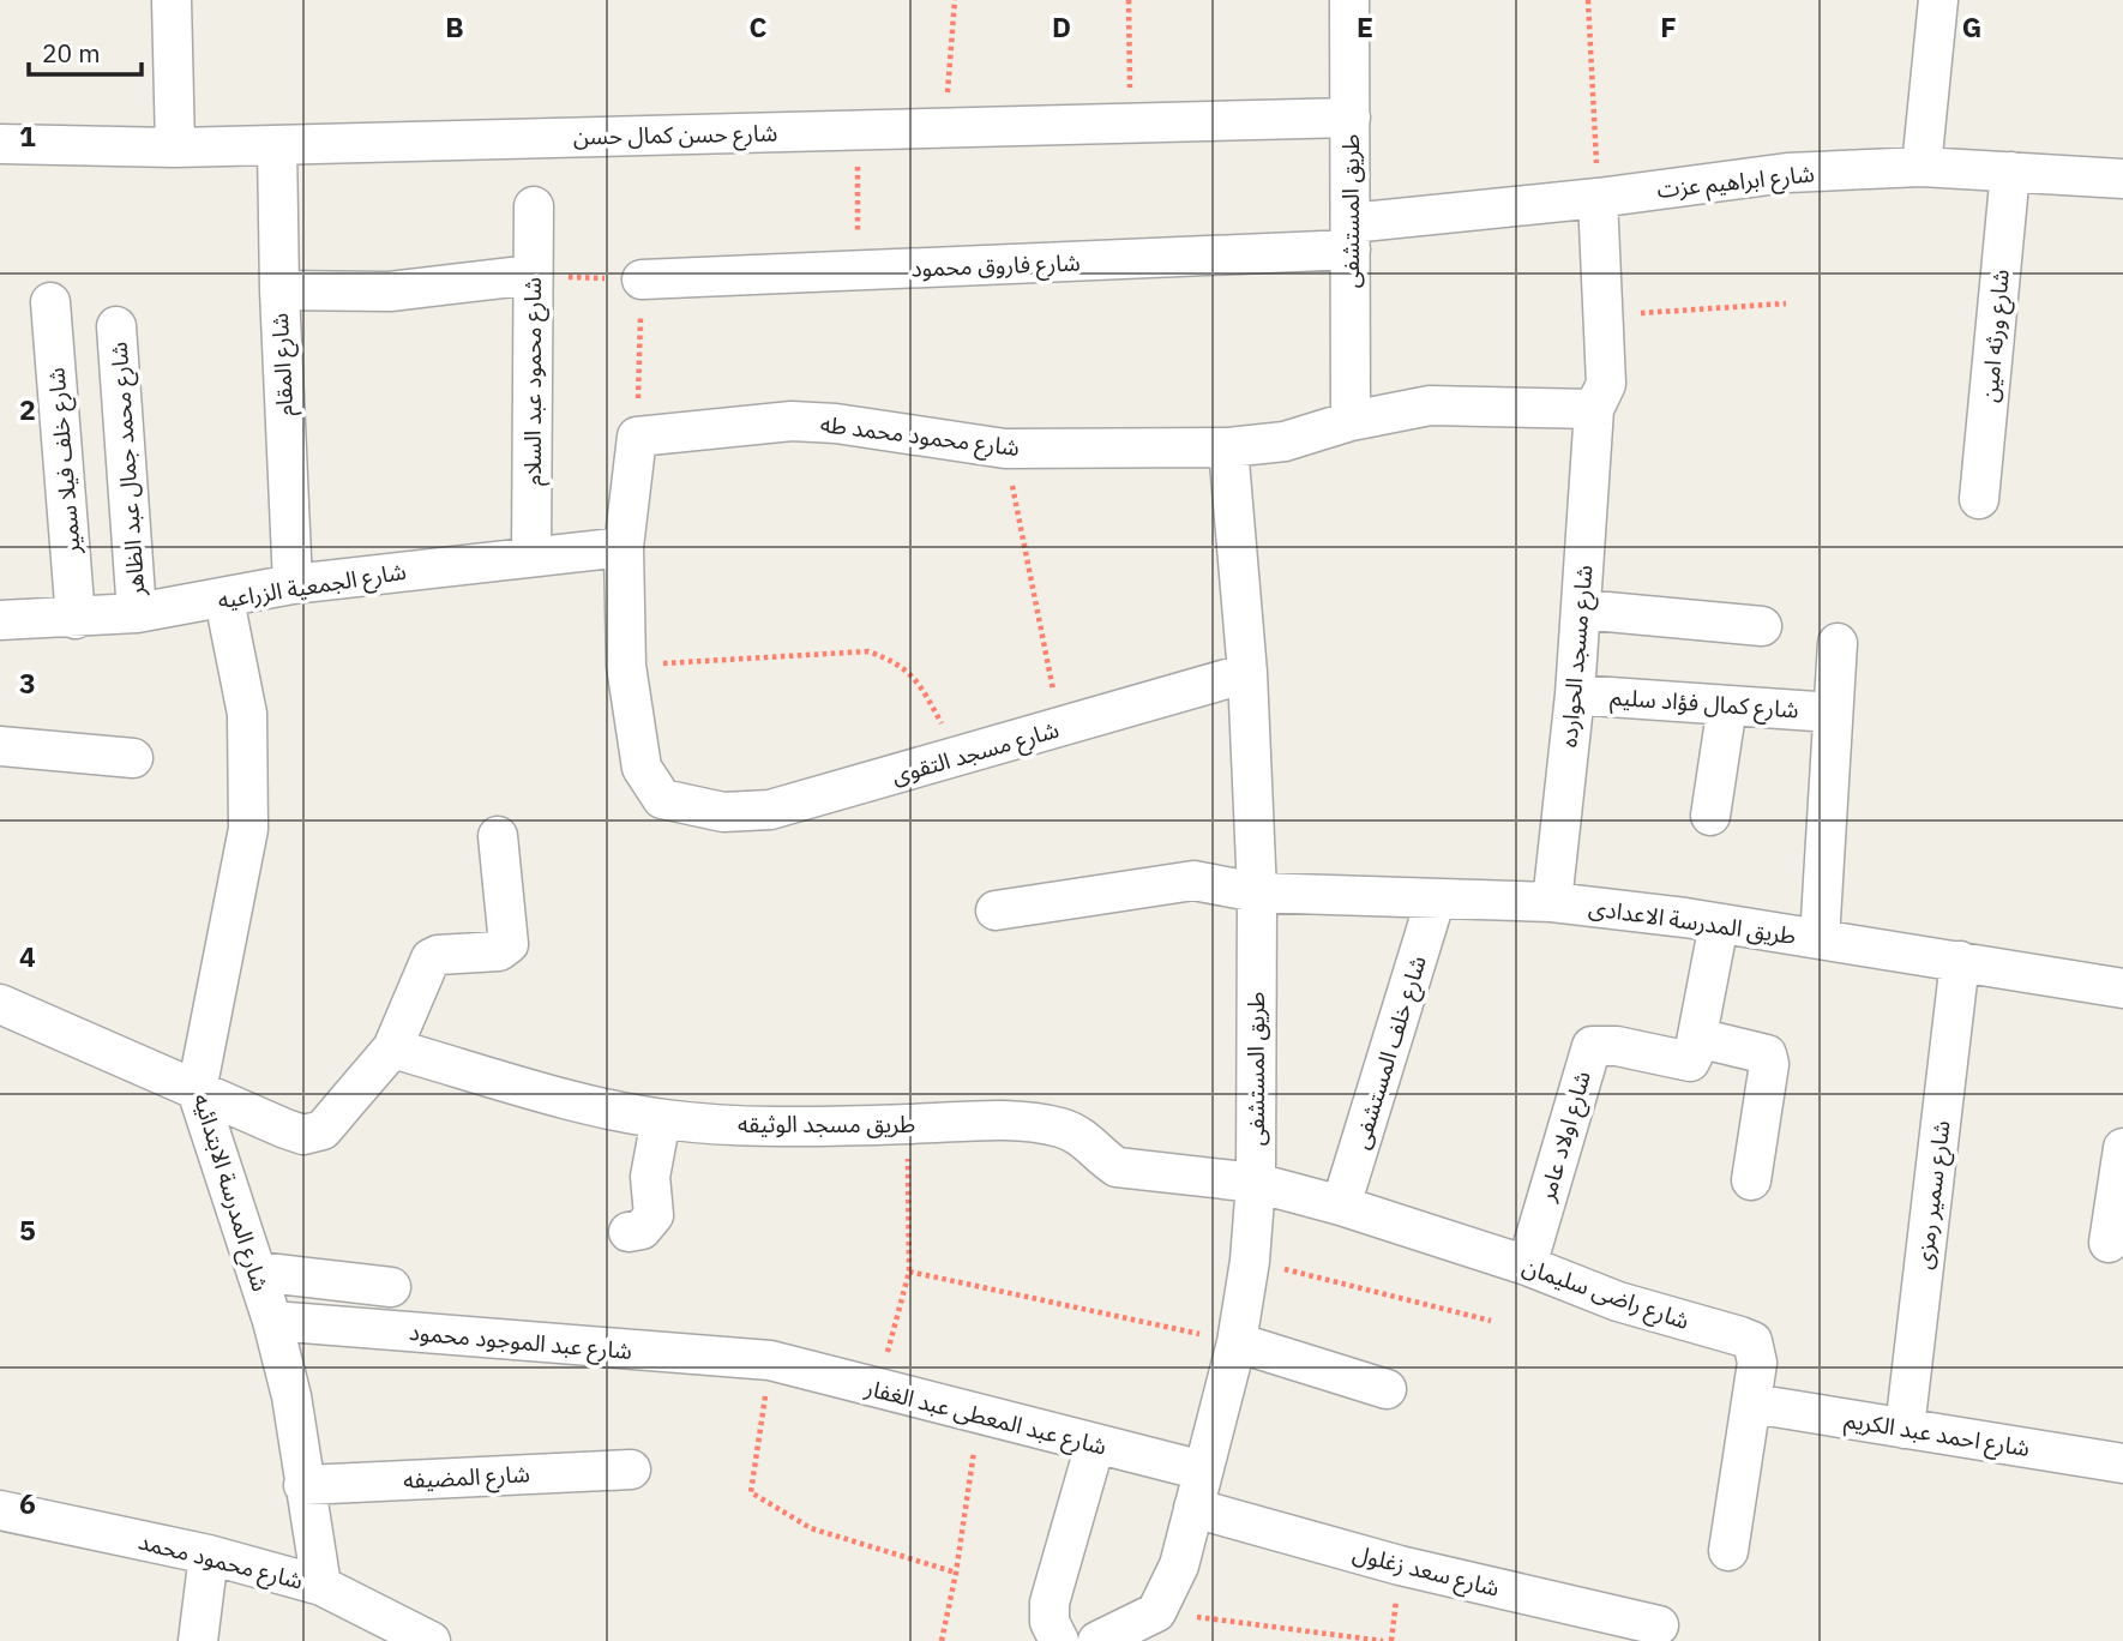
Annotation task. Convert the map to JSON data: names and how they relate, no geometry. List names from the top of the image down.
{
  "streets": {
    "street": [
      "شارع حسن كمال حسن",
      "شارع ابراهيم عزت",
      "طريق المستشفى",
      "شارع فاروق محمود",
      "شارع ورثه امين",
      "شارع المقام",
      "شارع محمود عبد السلام",
      "شارع محمود محمد طه",
      "شارع خلف فيلا سمير",
      "شارع محمد جمال عبد الظاهر",
      "شارع الجمعية الزراعيه",
      "شارع مسجد الحوارده",
      "شارع كمال فؤاد سليم",
      "شارع مسجد التقوى",
      "طريق المدرسة الاعدادى",
      "شارع خلف المستشفى",
      "طريق مسجد الوثيقه",
      "شارع اولاد عامر",
      "شارع المدرسة الابتدائيه",
      "شارع سمير رمزى",
      "شارع راضى سليمان",
      "شارع عبد الموجود محمود",
      "شارع عبد المعطى عبد الغفار",
      "شارع احمد عبد الكريم",
      "شارع المضيفه",
      "شارع محمود محمد",
      "شارع سعد زغلول"
    ]
  },
  "crossings": [
    ["شارع حسن كمال حسن", "طريق المستشفى"],
    ["شارع حسن كمال حسن", "شارع المقام"],
    ["شارع ابراهيم عزت", "طريق المستشفى"],
    ["شارع ابراهيم عزت", "شارع فاروق محمود"],
    ["شارع ابراهيم عزت", "شارع ورثه امين"],
    ["شارع ابراهيم عزت", "شارع مسجد الحوارده"],
    ["طريق المستشفى", "شارع فاروق محمود"],
    ["طريق المستشفى", "شارع محمود محمد طه"],
    ["طريق المستشفى", "شارع مسجد التقوى"],
    ["طريق المستشفى", "طريق المدرسة الاعدادى"],
    ["طريق المستشفى", "طريق مسجد الوثيقه"],
    ["طريق المستشفى", "شارع راضى سليمان"],
    ["طريق المستشفى", "شارع عبد المعطى عبد الغفار"],
    ["طريق المستشفى", "شارع سعد زغلول"],
    ["شارع المقام", "شارع الجمعية الزراعيه"],
    ["شارع محمود عبد السلام", "شارع الجمعية الزراعيه"],
    ["شارع محمود محمد طه", "شارع مسجد الحوارده"],
    ["شارع محمود محمد طه", "شارع مسجد التقوى"],
    ["شارع خلف فيلا سمير", "شارع الجمعية الزراعيه"],
    ["شارع محمد جمال عبد الظاهر", "شارع الجمعية الزراعيه"],
    ["شارع الجمعية الزراعيه", "شارع مسجد التقوى"],
    ["شارع الجمعية الزراعيه", "شارع المدرسة الابتدائيه"],
    ["شارع مسجد الحوارده", "شارع كمال فؤاد سليم"],
    ["شارع مسجد الحوارده", "طريق المدرسة الاعدادى"],
    ["طريق المدرسة الاعدادى", "شارع خلف المستشفى"],
    ["طريق المدرسة الاعدادى", "شارع سمير رمزى"],
    ["شارع خلف المستشفى", "شارع راضى سليمان"],
    ["طريق مسجد الوثيقه", "شارع راضى سليمان"],
    ["شارع اولاد عامر", "شارع راضى سليمان"],
    ["شارع المدرسة الابتدائيه", "شارع عبد الموجود محمود"],
    ["شارع المدرسة الابتدائيه", "شارع المضيفه"],
    ["شارع المدرسة الابتدائيه", "شارع محمود محمد"],
    ["شارع سمير رمزى", "شارع احمد عبد الكريم"],
    ["شارع راضى سليمان", "شارع احمد عبد الكريم"],
    ["شارع عبد الموجود محمود", "شارع عبد المعطى عبد الغفار"]
  ],
  "scale_bar": "20 m",
  "grid": {
    "columns": [
      "B",
      "C",
      "D",
      "E",
      "F",
      "G"
    ],
    "rows": [
      "1",
      "2",
      "3",
      "4",
      "5",
      "6"
    ]
  }
}
